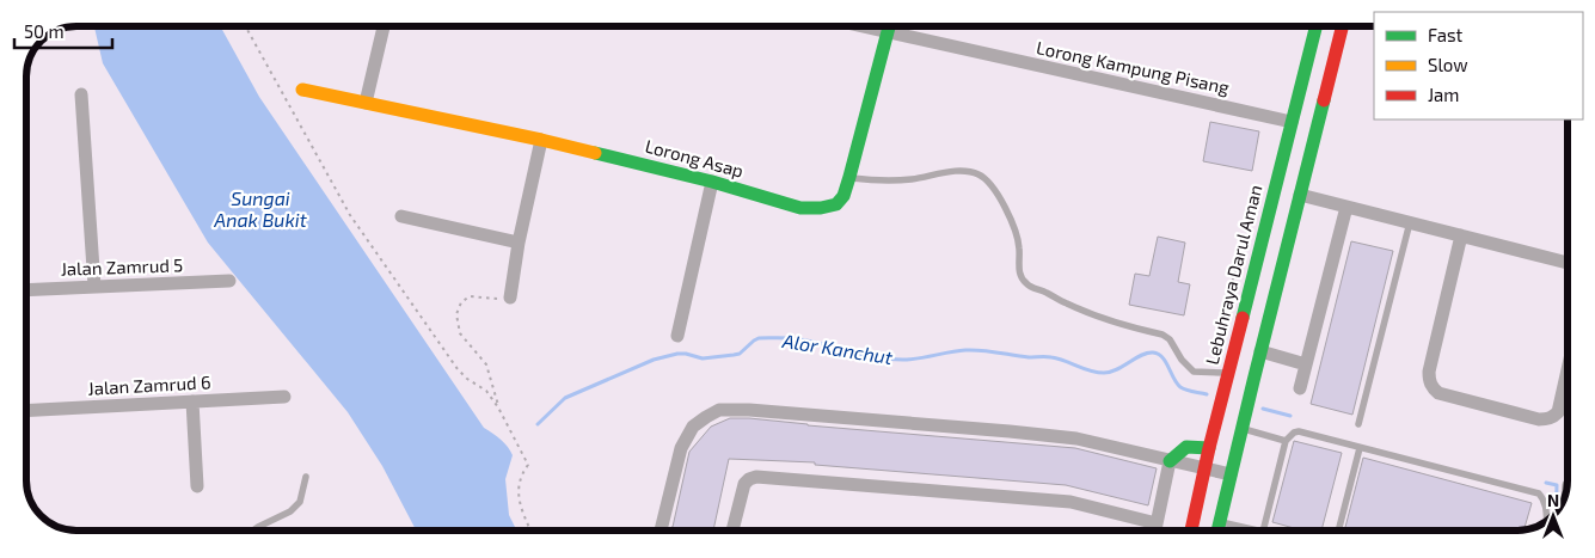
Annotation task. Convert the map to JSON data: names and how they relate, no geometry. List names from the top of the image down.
{
  "streets": {
    "main road": ["Lorong Asap", "Lebuhraya Darul Aman"],
    "street": ["Lorong Kampung Pisang", "Jalan Zamrud 5", "Jalan Zamrud 6"]
  },
  "crossings": [
    ["Lorong Kampung Pisang", "Lorong Asap"],
    ["Lorong Kampung Pisang", "Lebuhraya Darul Aman"]
  ],
  "water": ["Sungai Anak Bukit", "Alor Kanchut"],
  "legend": ["Fast", "Slow", "Jam"],
  "scale_bar": "50 m",
  "north": "top"
}
